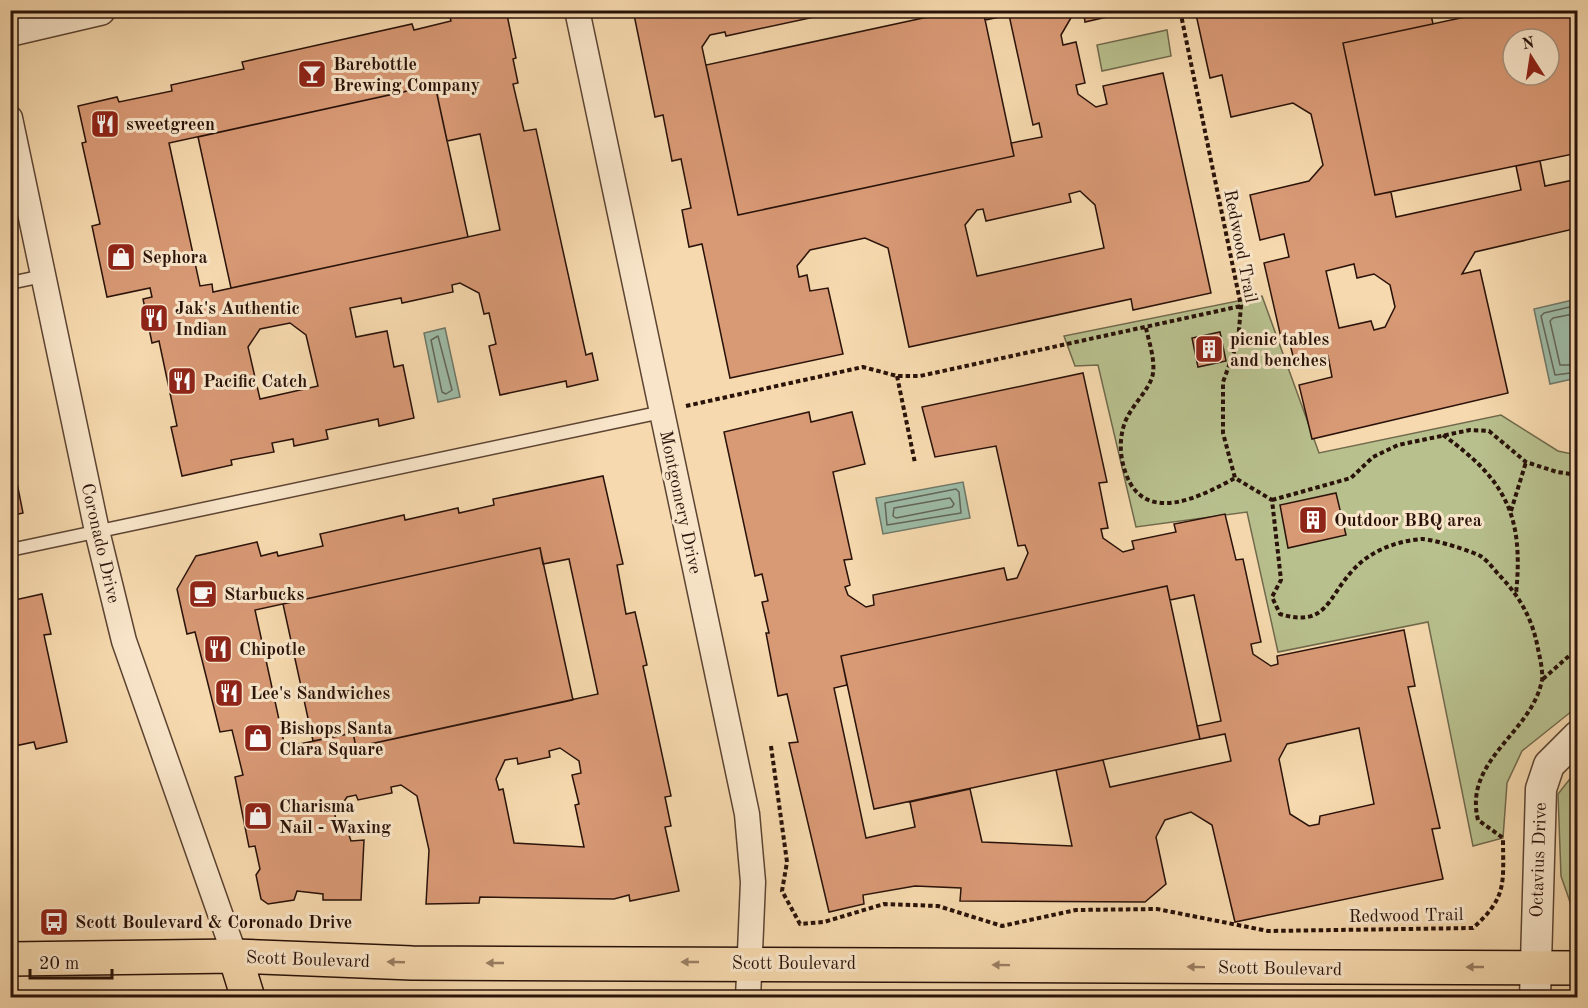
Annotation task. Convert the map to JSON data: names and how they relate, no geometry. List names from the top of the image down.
{
  "streets": {
    "main road": ["Scott Boulevard"],
    "street": ["Montgomery Drive", "Coronado Drive", "Octavius Drive"],
    "path": ["Redwood Trail"]
  },
  "crossings": [
    ["Montgomery Drive", "Scott Boulevard"],
    ["Coronado Drive", "Scott Boulevard"],
    ["Octavius Drive", "Scott Boulevard"]
  ],
  "one_way": ["Scott Boulevard"],
  "places": {
    "bar": ["Barebottle Brewing Company"],
    "restaurant": [
      "sweetgreen",
      "Jak's Authentic Indian",
      "Pacific Catch",
      "Chipotle",
      "Lee's Sandwiches"
    ],
    "shop": ["Sephora", "Bishops Santa Clara Square", "Charisma Nail - Waxing"],
    "building": ["picnic tables and benches", "Outdoor BBQ area"],
    "cafe": ["Starbucks"],
    "bus stop": ["Scott Boulevard & Coronado Drive"]
  },
  "scale_bar": "20 m",
  "north": "top"
}
